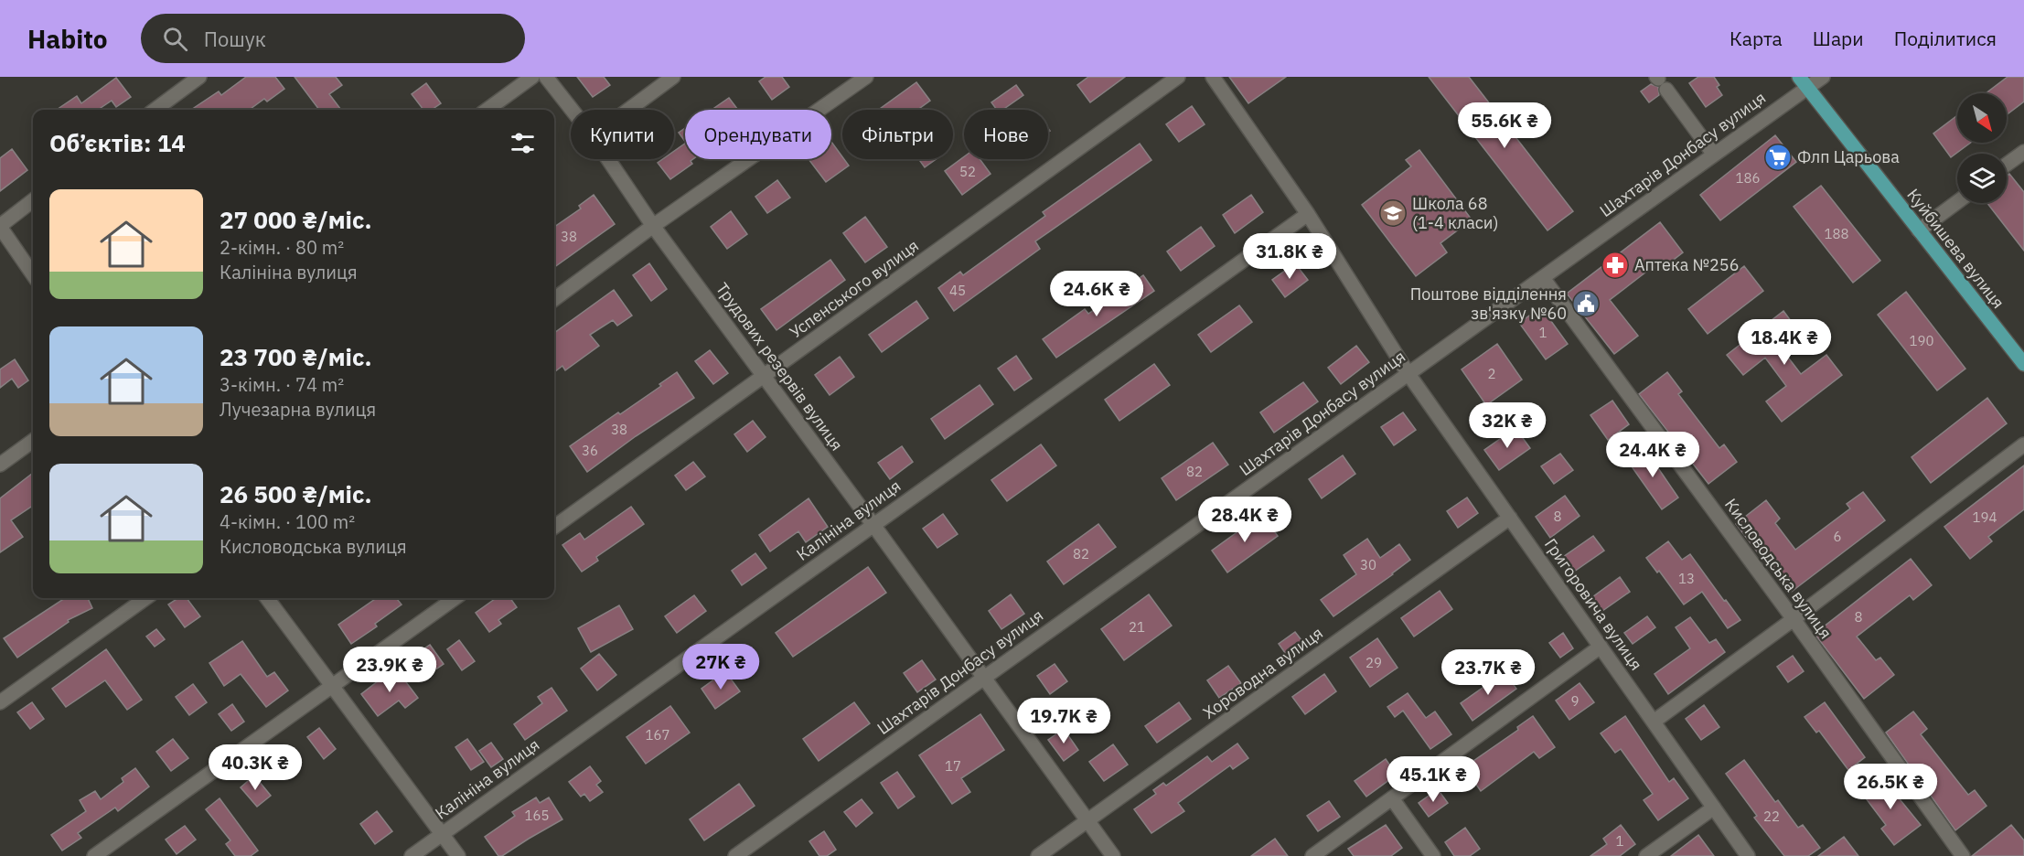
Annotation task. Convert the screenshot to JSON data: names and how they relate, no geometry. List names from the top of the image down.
{
  "streets": {
    "main road": ["Куйбишева вулиця"],
    "street": [
      "Шахтарів Донбасу вулиця",
      "Успенського вулиця",
      "Трудових резервів вулиця",
      "Калініна вулиця",
      "Кисловодська вулиця",
      "Григоровича вулиця",
      "Хороводна вулиця"
    ]
  },
  "crossings": [
    ["Шахтарів Донбасу вулиця", "Куйбишева вулиця"],
    ["Шахтарів Донбасу вулиця", "Трудових резервів вулиця"],
    ["Шахтарів Донбасу вулиця", "Кисловодська вулиця"],
    ["Шахтарів Донбасу вулиця", "Григоровича вулиця"],
    ["Успенського вулиця", "Трудових резервів вулиця"],
    ["Трудових резервів вулиця", "Калініна вулиця"],
    ["Трудових резервів вулиця", "Хороводна вулиця"],
    ["Калініна вулиця", "Григоровича вулиця"],
    ["Григоровича вулиця", "Хороводна вулиця"]
  ],
  "places": {
    "supermarket": ["Флп Царьова"],
    "school or university": ["Школа 68 (1-4 класи)"],
    "pharmacy": ["Аптека №256"],
    "public building": ["Поштове відділення зв'язку №60"]
  },
  "house_numbers": [
    "52",
    "186",
    "188",
    "38",
    "45",
    "1",
    "190",
    "2",
    "38",
    "36",
    "82",
    "8",
    "194",
    "6",
    "82",
    "30",
    "13",
    "8",
    "21",
    "29",
    "9",
    "167",
    "17",
    "165",
    "22",
    "1"
  ],
  "north": "bottom right",
  "page": {
    "header": "Habito",
    "search": "Пошук",
    "nav": ["Карта", "Шари", "Поділитися"],
    "price": [
      "55.6K ₴",
      "31.8K ₴",
      "24.6K ₴",
      "18.4K ₴",
      "32K ₴",
      "24.4K ₴",
      "28.4K ₴",
      "27K ₴",
      "23.9K ₴",
      "23.7K ₴",
      "19.7K ₴",
      "40.3K ₴",
      "45.1K ₴",
      "26.5K ₴"
    ],
    "chip": [
      "Купити",
      "Орендувати",
      "Фільтри",
      "Нове"
    ],
    "heading": "Об’єктів: 14",
    "list": [
      {
        "name": "27 000 ₴/міс.",
        "note": "2-кімн. · 80 m² · Калініна вулиця"
      },
      {
        "name": "23 700 ₴/міс.",
        "note": "3-кімн. · 74 m² · Лучезарна вулиця"
      },
      {
        "name": "26 500 ₴/міс.",
        "note": "4-кімн. · 100 m² · Кисловодська вулиця"
      }
    ]
  }
}
